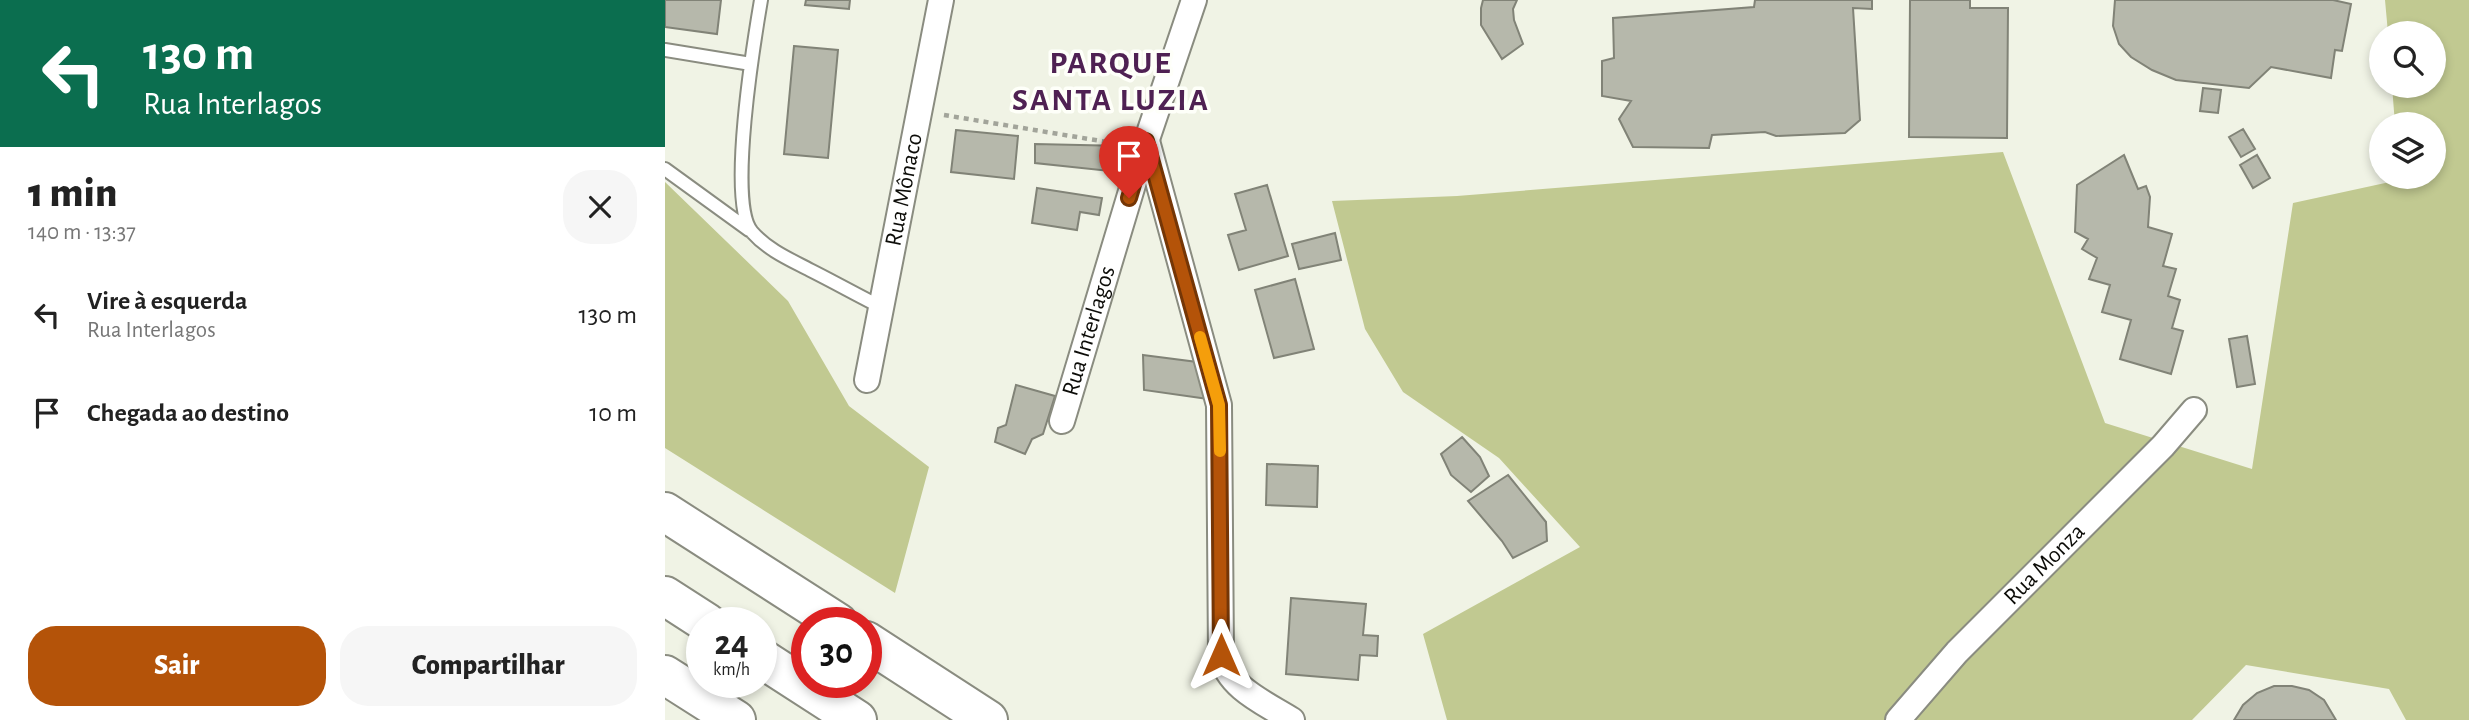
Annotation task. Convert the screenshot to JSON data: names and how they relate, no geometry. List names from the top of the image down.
{
  "streets": {
    "street": ["Rua Mônaco", "Rua Interlagos", "Rua Monza"]
  },
  "districts": ["PARQUE SANTA LUZIA"],
  "page": {
    "turn": ["130 m", "Rua Interlagos"],
    "heading": ["1 min", "140 m · 13:37"],
    "list": [
      {
        "name": "Vire à esquerda",
        "note": "Rua Interlagos",
        "value": "130 m"
      },
      {
        "name": "Chegada ao destino",
        "value": "10 m"
      }
    ],
    "speed": "24 km/h",
    "limit": "30",
    "buttons": ["Sair", "Compartilhar"]
  }
}
